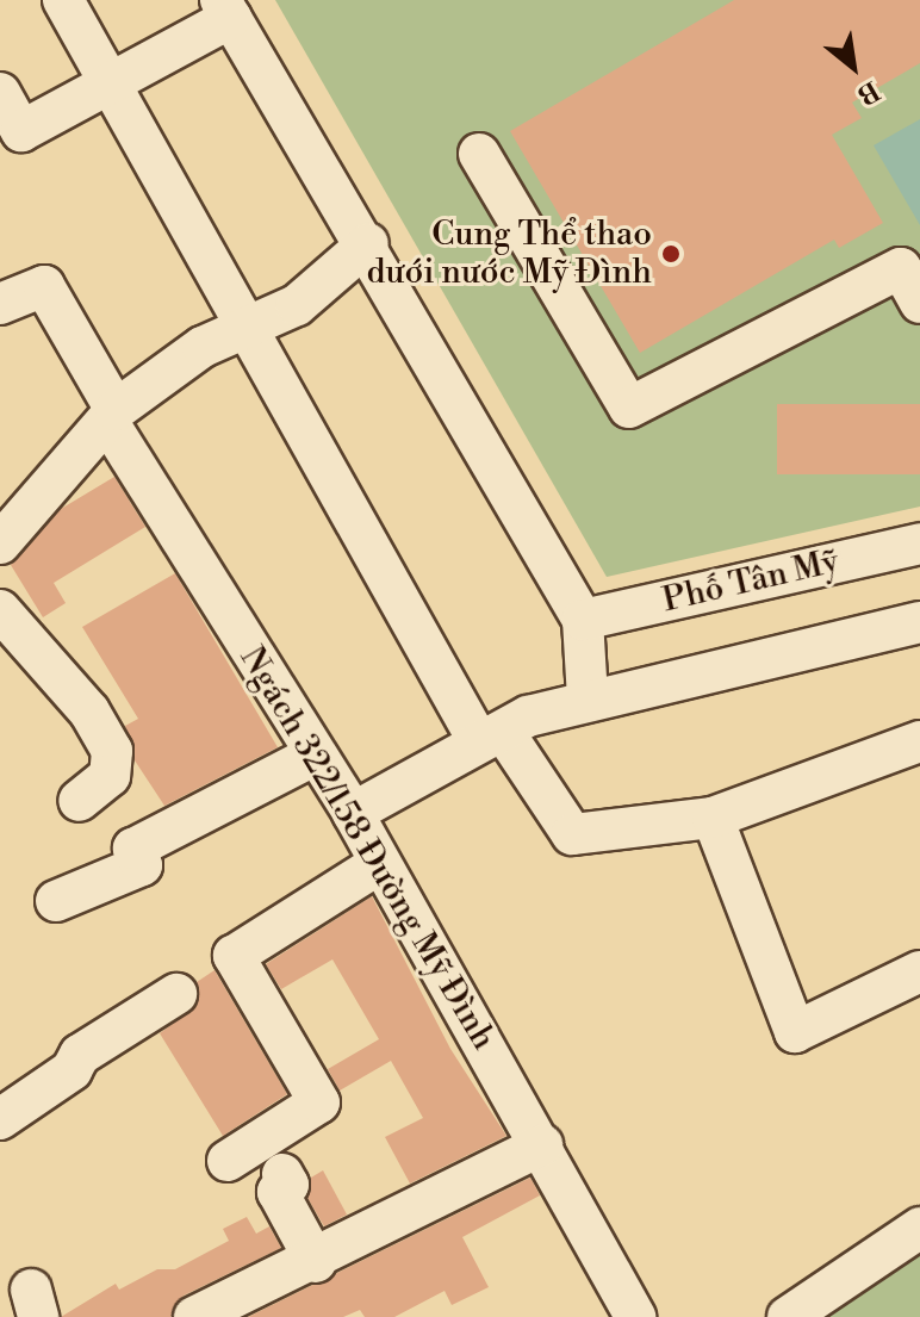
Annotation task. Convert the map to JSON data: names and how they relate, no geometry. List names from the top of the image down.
{
  "streets": {
    "street": ["Phố Tân Mỹ", "Ngách 322/158 Đường Mỹ Đình"]
  },
  "places": ["Cung Thể thao dưới nước Mỹ Đình"],
  "north": "bottom right"
}
